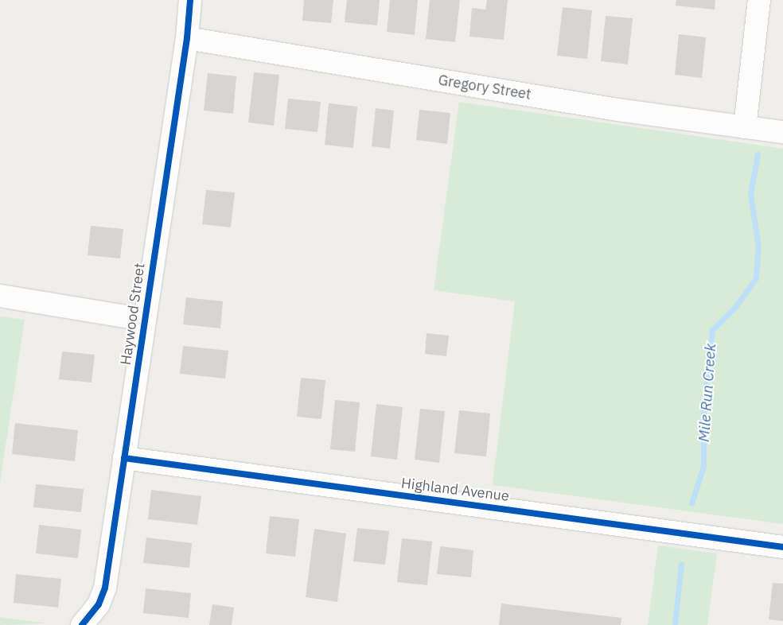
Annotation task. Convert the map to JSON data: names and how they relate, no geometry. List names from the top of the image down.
{
  "streets": {
    "street": ["Gregory Street", "Haywood Street", "Highland Avenue"]
  },
  "crossings": [
    ["Gregory Street", "Haywood Street"],
    ["Haywood Street", "Highland Avenue"]
  ],
  "water": ["Mile Run Creek"]
}
